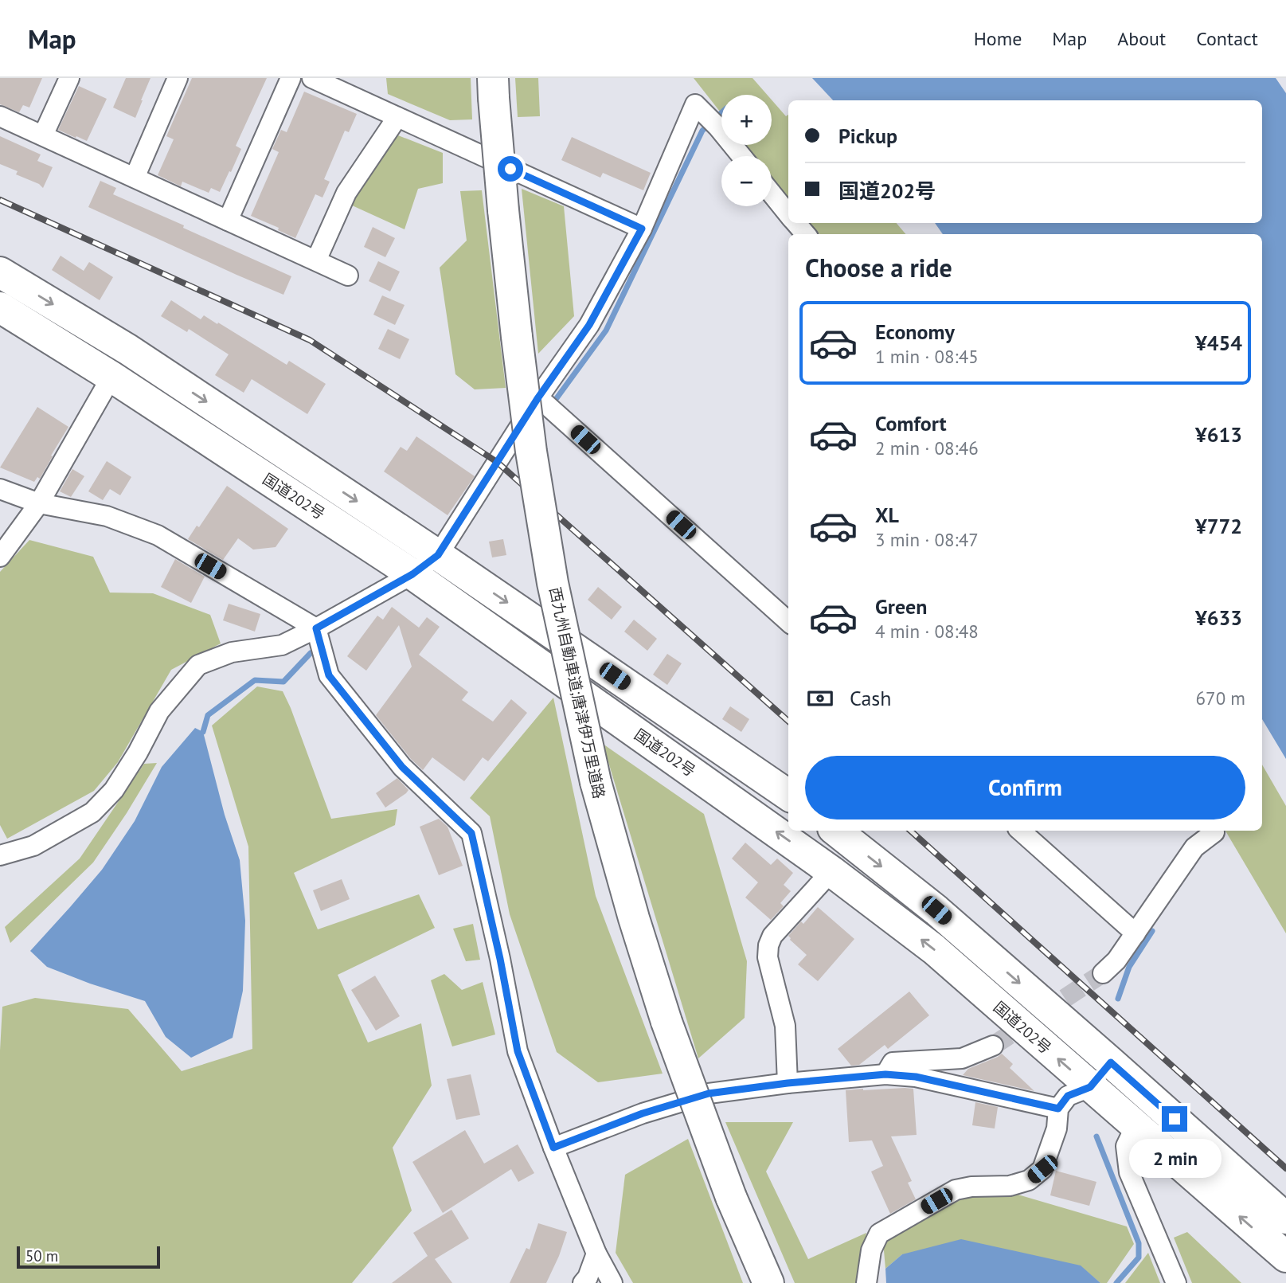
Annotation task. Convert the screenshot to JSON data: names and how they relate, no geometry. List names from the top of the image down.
{
  "streets": {
    "highway": ["国道202号", "西九州自動車道;唐津伊万里道路"]
  },
  "scale_bar": "50 m",
  "page": {
    "header": "Map",
    "nav": [
      "Home",
      "Map",
      "About",
      "Contact"
    ],
    "map_buttons": ["+", "−"],
    "banner": ["Pickup", "国道202号"],
    "heading": "Choose a ride",
    "list": [
      {
        "name": "Economy",
        "note": "1 min · 08:45",
        "value": "¥454"
      },
      {
        "name": "Comfort",
        "note": "2 min · 08:46",
        "value": "¥613"
      },
      {
        "name": "XL",
        "note": "3 min · 08:47",
        "value": "¥772"
      },
      {
        "name": "Green",
        "note": "4 min · 08:48",
        "value": "¥633"
      }
    ],
    "pay": ["Cash", "670 m"],
    "buttons": "Confirm",
    "bubble": "2 min",
    "scale": "50 m"
  }
}
